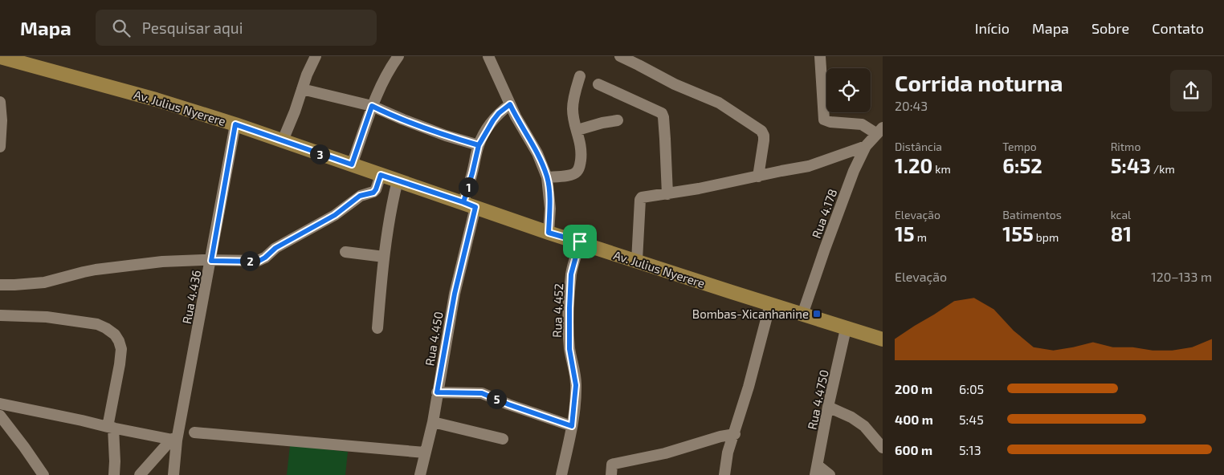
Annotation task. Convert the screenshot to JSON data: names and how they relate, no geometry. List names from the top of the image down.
{
  "streets": {
    "main road": ["Av. Julius Nyerere"],
    "street": [
      "Rua 4.178",
      "Rua 4.436",
      "Rua 4.452",
      "Rua 4.450",
      "Rua 4.4750"
    ]
  },
  "crossings": [
    ["Av. Julius Nyerere", "Rua 4.178"],
    ["Av. Julius Nyerere", "Rua 4.436"],
    ["Av. Julius Nyerere", "Rua 4.452"],
    ["Av. Julius Nyerere", "Rua 4.450"],
    ["Av. Julius Nyerere", "Rua 4.4750"]
  ],
  "places": {
    "transit": ["Bombas-Xicanhanine"]
  },
  "page": {
    "header": "Mapa",
    "search": "Pesquisar aqui",
    "nav": [
      "Início",
      "Mapa",
      "Sobre",
      "Contato"
    ],
    "heading": ["Corrida noturna", "20:43"],
    "stats": [
      ["Distância", "1.20 km"],
      ["Tempo", "6:52"],
      ["Ritmo", "5:43 /km"],
      ["Elevação", "15 m"],
      ["Batimentos", "155 bpm"],
      ["kcal", "81"]
    ],
    "pins": [
      "3",
      "1",
      "2",
      "5"
    ],
    "chart": ["Elevação", "120–133 m"],
    "list": [
      {
        "name": "200 m",
        "note": "6:05"
      },
      {
        "name": "400 m",
        "note": "5:45"
      },
      {
        "name": "600 m",
        "note": "5:13"
      }
    ]
  }
}
